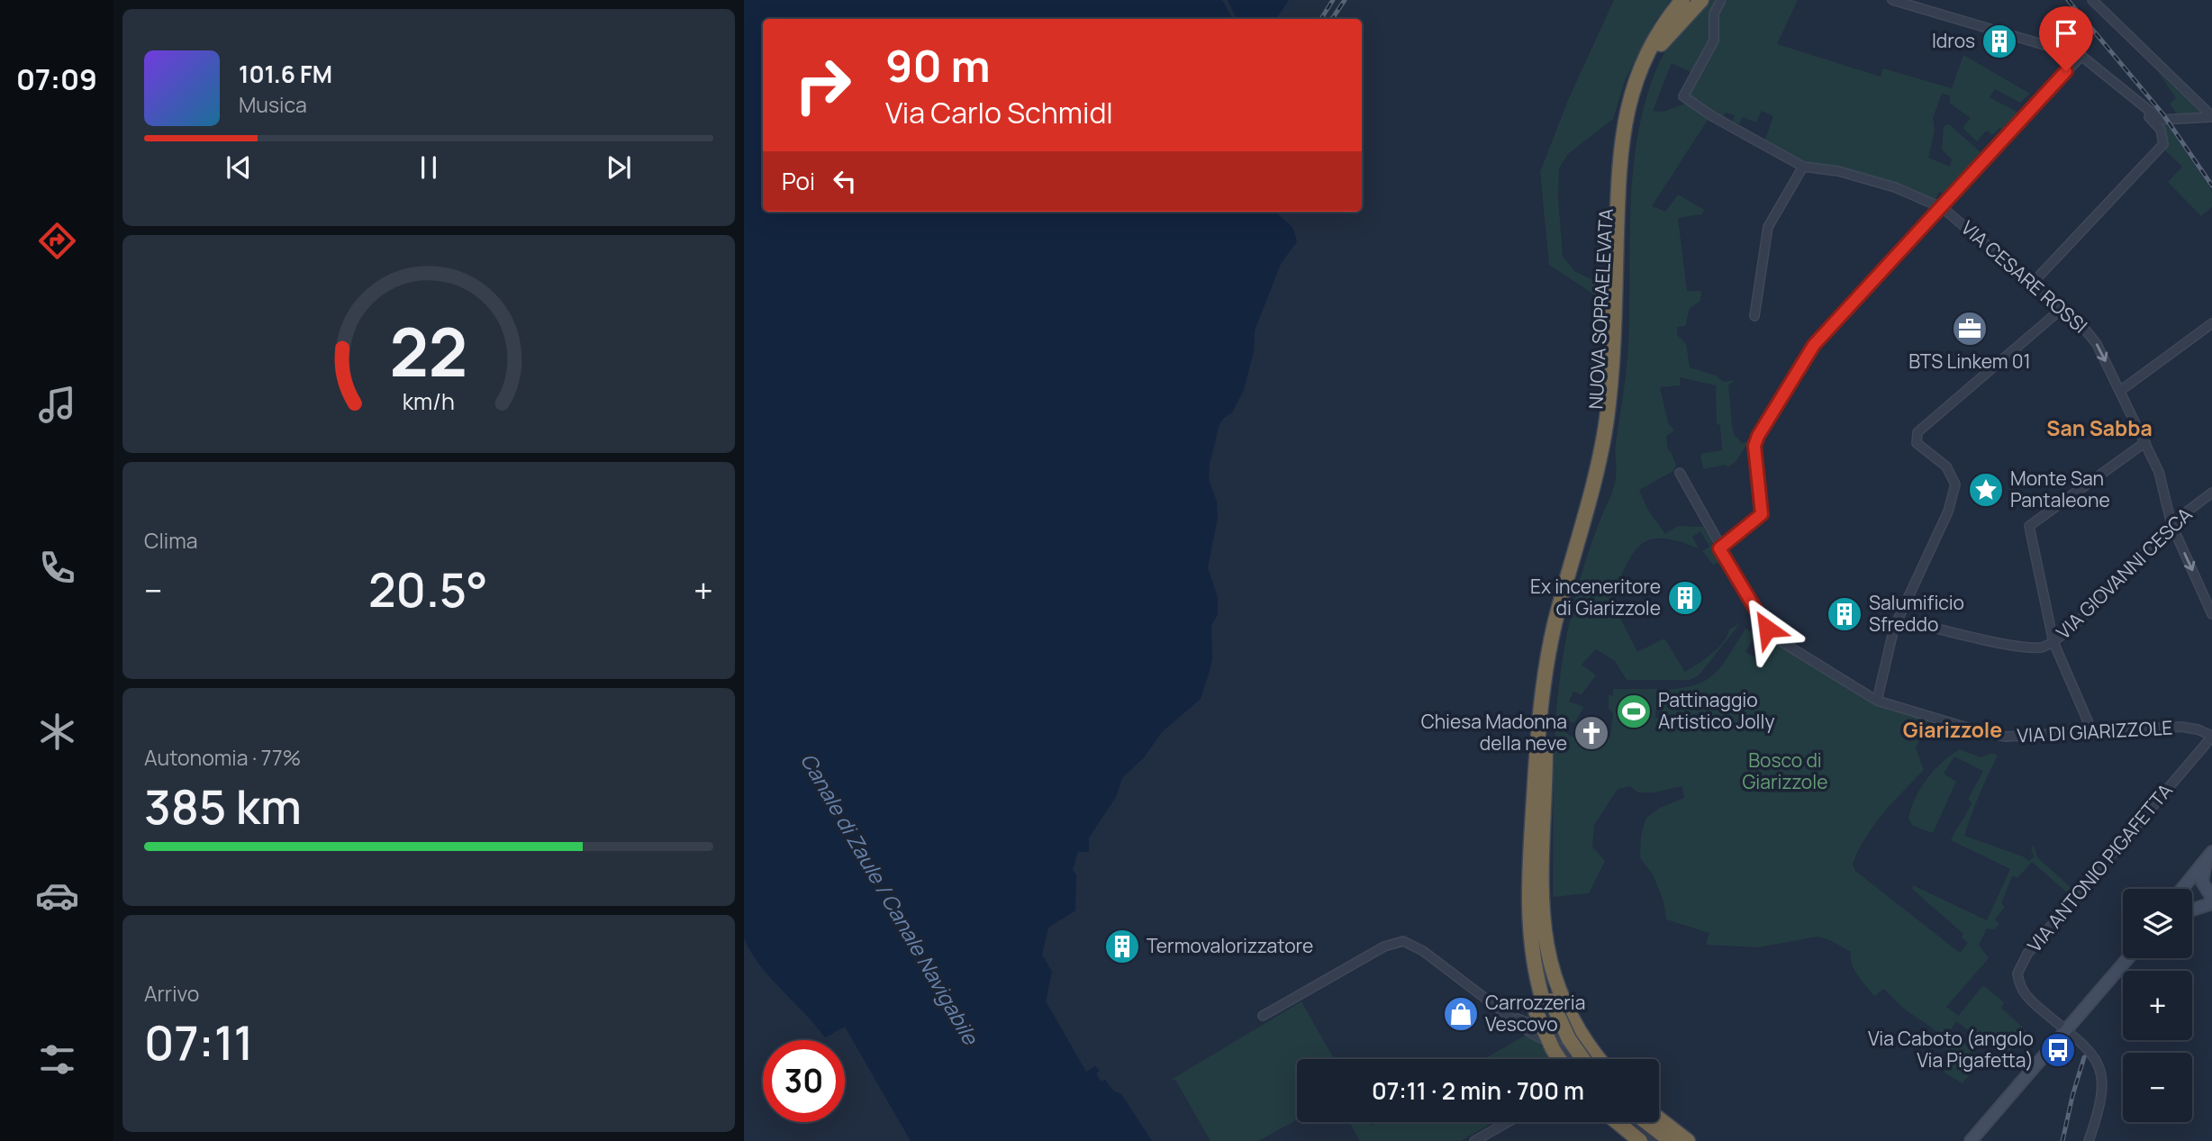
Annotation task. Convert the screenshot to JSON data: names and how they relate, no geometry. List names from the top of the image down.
{
  "streets": {
    "highway": ["NUOVA SOPRAELEVATA"],
    "street": [
      "VIA CESARE ROSSI",
      "VIA GIOVANNI CESCA",
      "VIA DI GIARIZZOLE",
      "VIA ANTONIO PIGAFETTA"
    ]
  },
  "crossings": [
    ["VIA CESARE ROSSI", "VIA GIOVANNI CESCA"],
    ["VIA DI GIARIZZOLE", "VIA ANTONIO PIGAFETTA"]
  ],
  "districts": ["San Sabba", "Giarizzole"],
  "water": ["Canale di Zaule / Canale Navigabile"],
  "parks": ["Bosco di Giarizzole"],
  "places": {
    "building": [
      "Idros",
      "Ex inceneritore di Giarizzole",
      "Salumificio Sfreddo",
      "Termovalorizzatore"
    ],
    "office": ["BTS Linkem 01"],
    "place": ["Monte San Pantaleone"],
    "sports": ["Pattinaggio Artistico Jolly"],
    "church": ["Chiesa Madonna della neve"],
    "shop": ["Carrozzeria Vescovo"],
    "bus stop": ["Via Caboto (angolo Via Pigafetta)"]
  },
  "page": {
    "tabs": "07:09",
    "turn": ["90 m", "Via Carlo Schmidl"],
    "song": ["101.6 FM", "Musica"],
    "then": "Poi",
    "tile": [
      "Clima",
      ["Autonomia · 77%", "385 km"],
      ["Arrivo", "07:11"]
    ],
    "heat": ["−", "20.5°", "+"],
    "map_buttons": ["+", "−"],
    "limit": "30",
    "trip": "07:11 · 2 min · 700 m",
    "gauge": ["22", "km/h"]
  }
}
